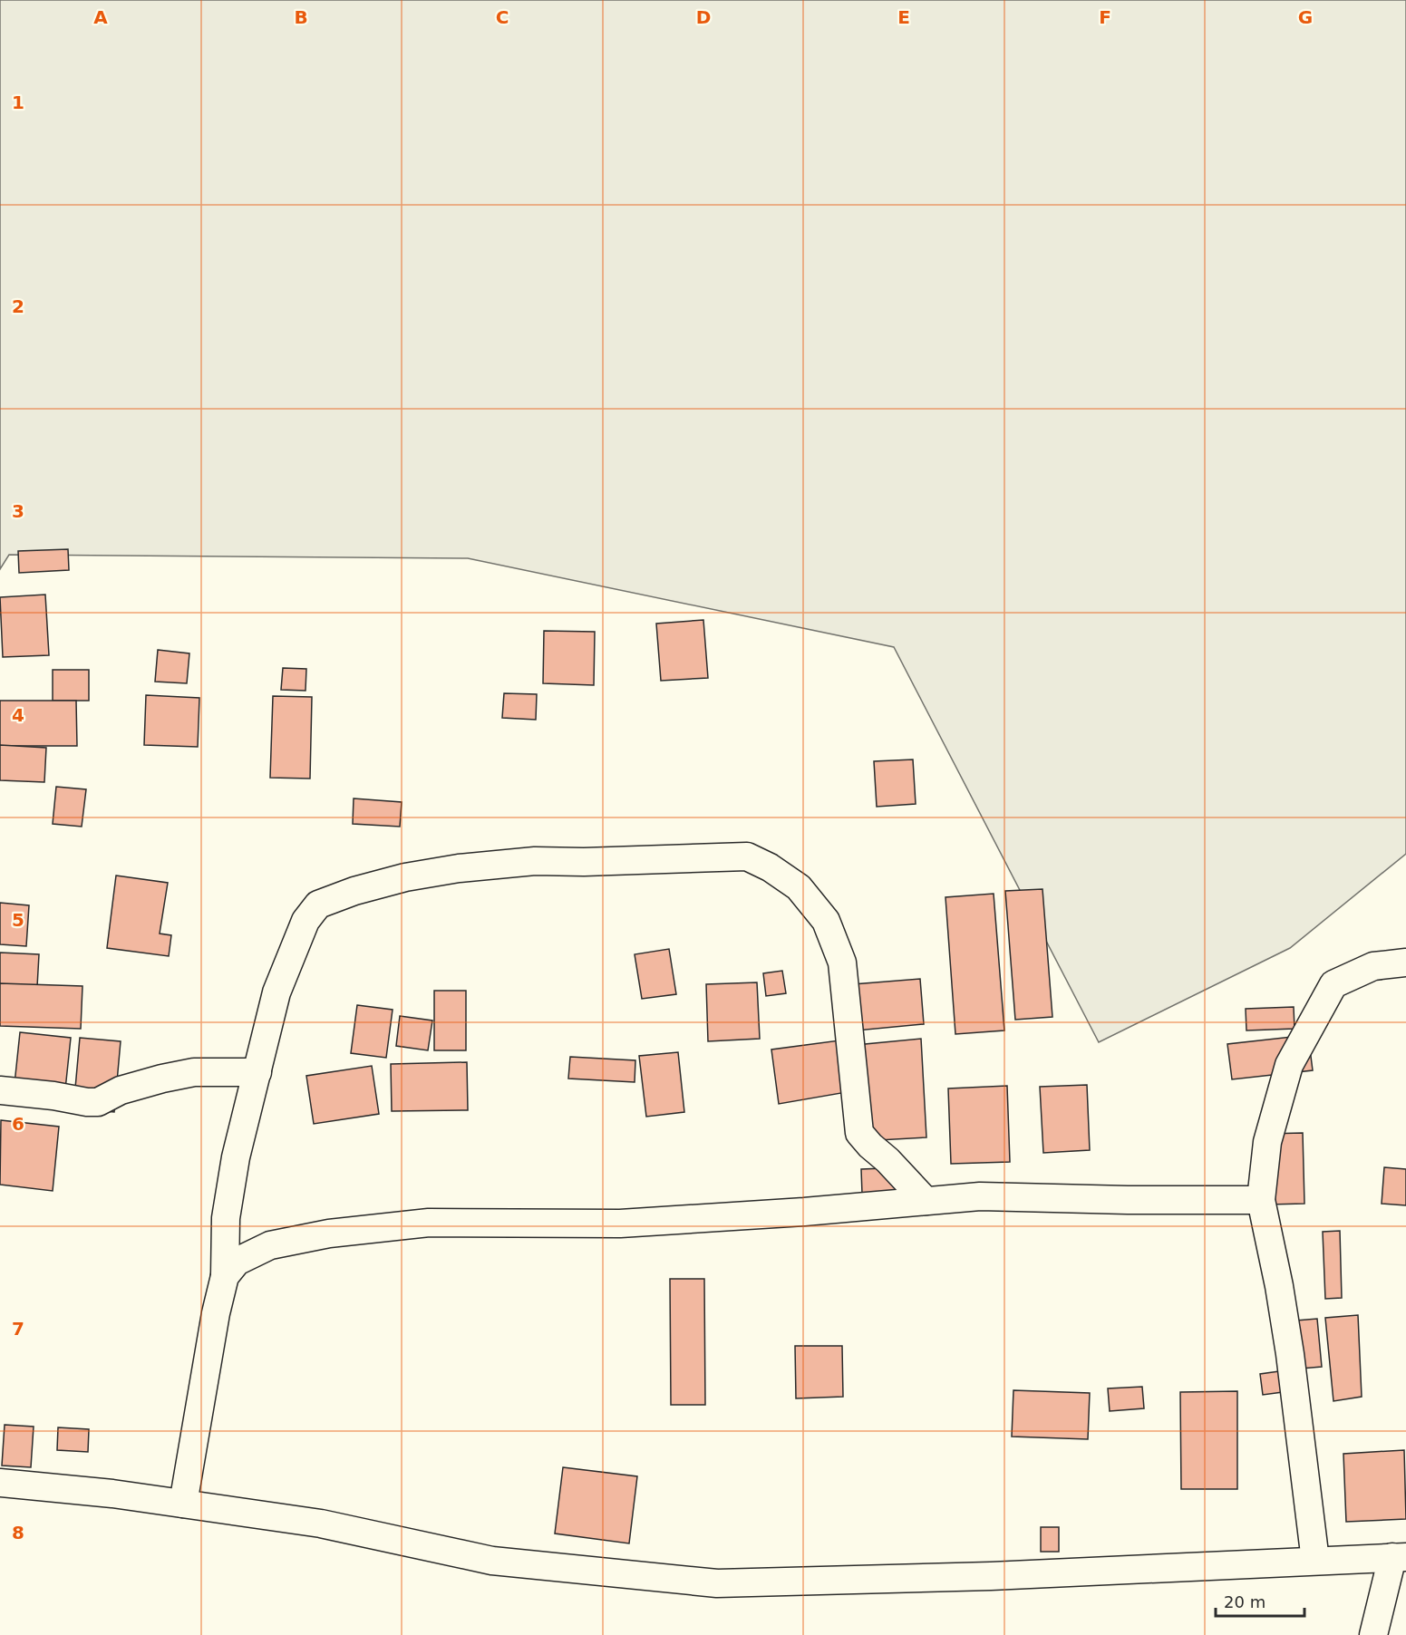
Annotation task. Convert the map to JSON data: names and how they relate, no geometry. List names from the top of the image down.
{
  "scale_bar": "20 m",
  "grid": {
    "columns": [
      "A",
      "B",
      "C",
      "D",
      "E",
      "F",
      "G"
    ],
    "rows": [
      "1",
      "2",
      "3",
      "4",
      "5",
      "6",
      "7",
      "8"
    ]
  }
}
